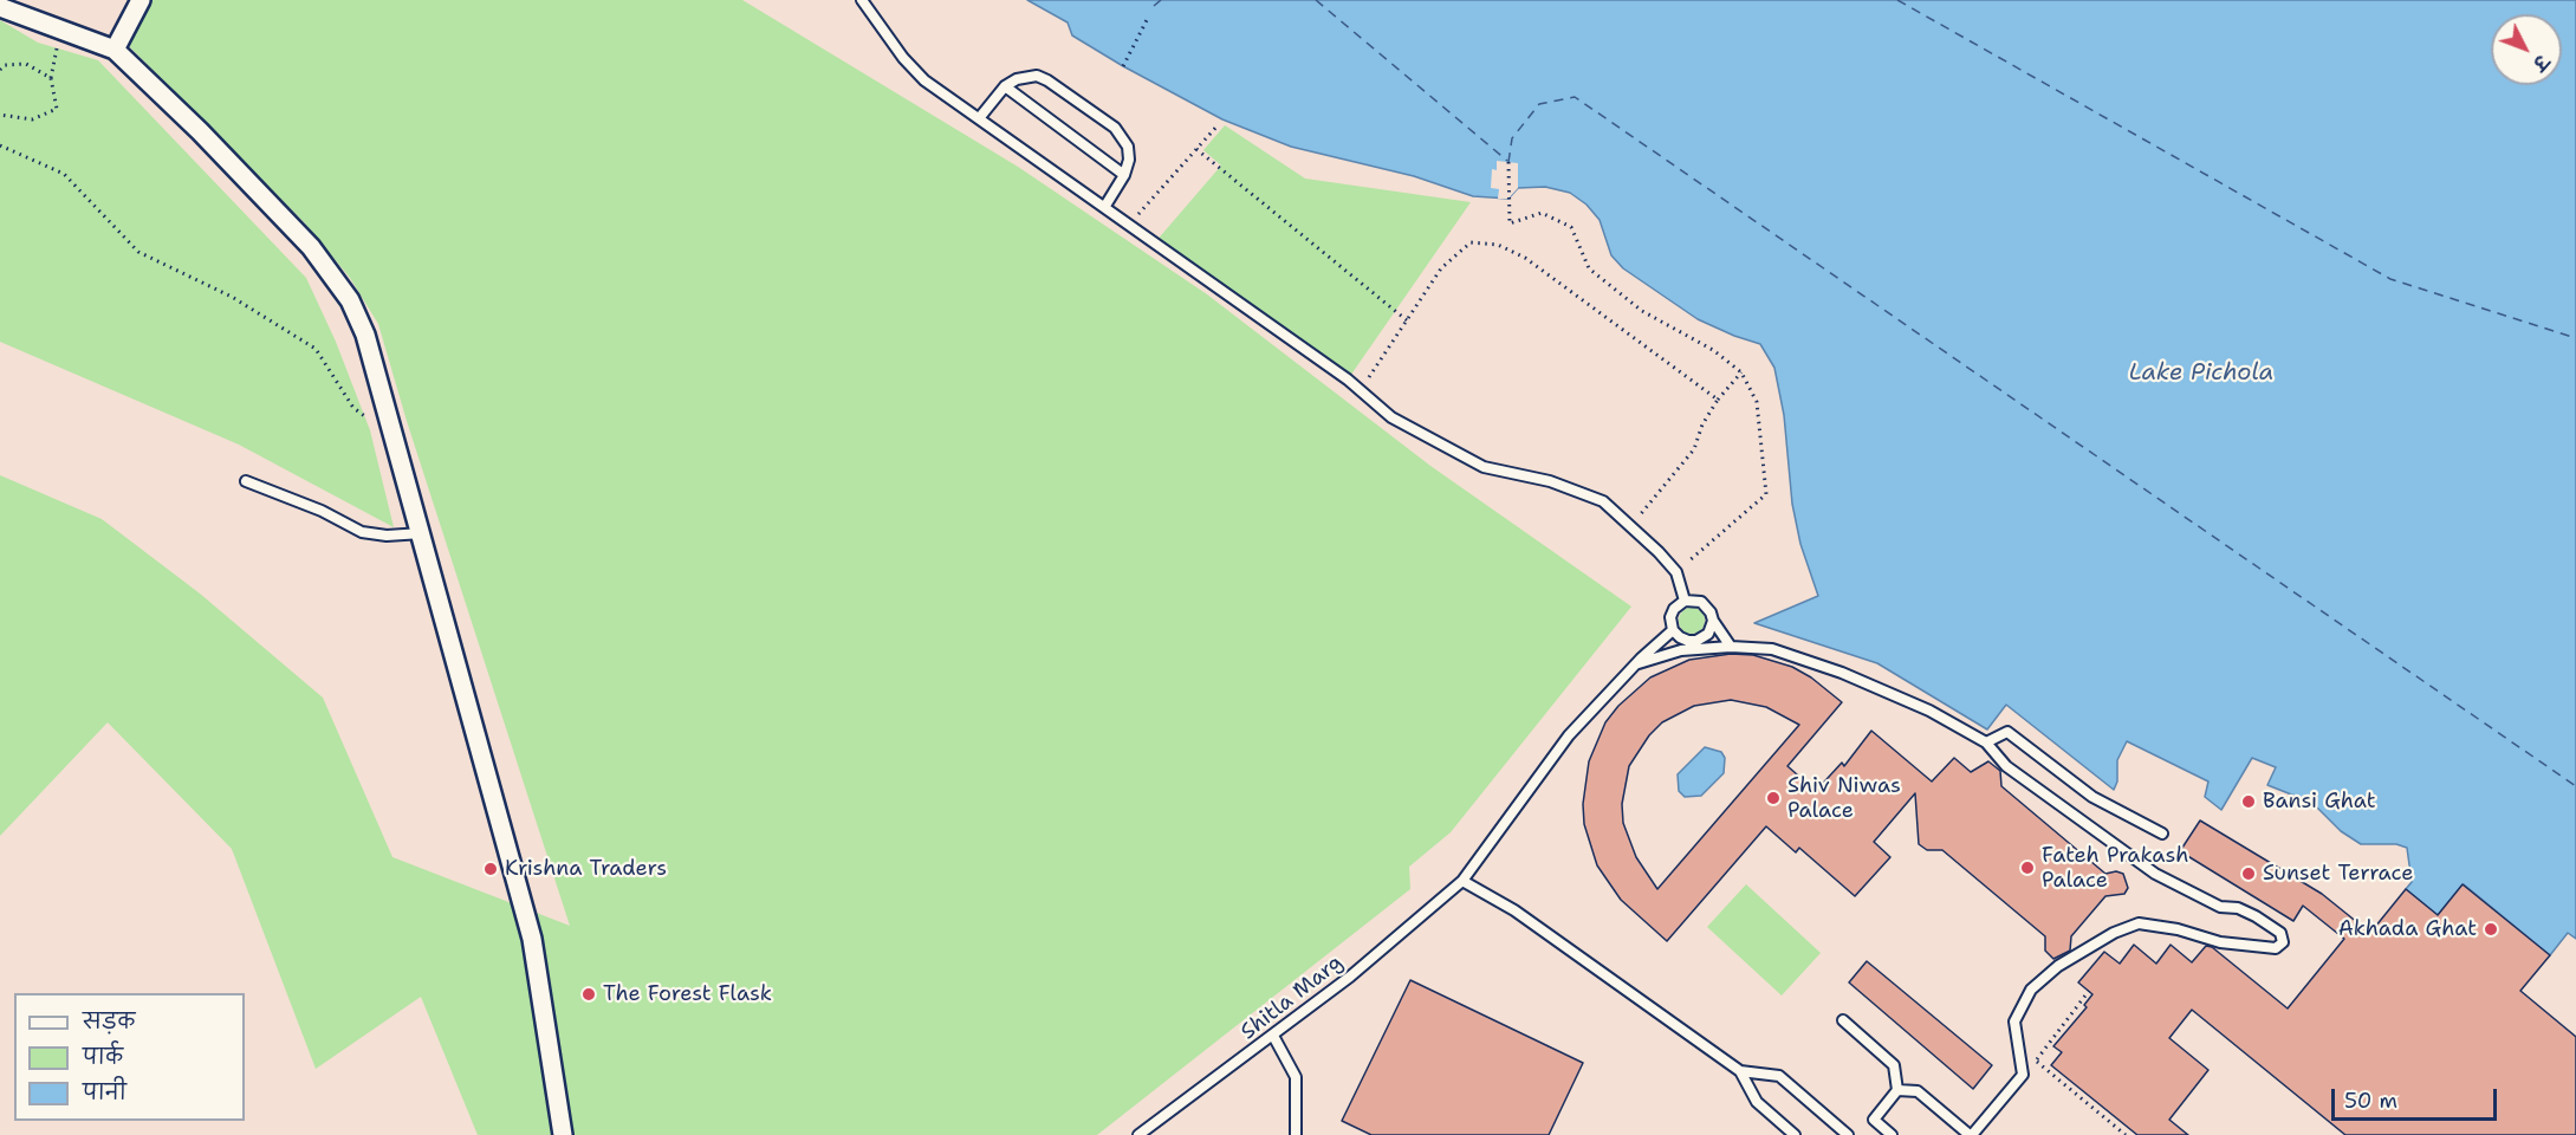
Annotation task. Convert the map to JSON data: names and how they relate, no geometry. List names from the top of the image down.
{
  "streets": {
    "lane": ["Shitla Marg"]
  },
  "water": ["Lake Pichola"],
  "places": [
    "Shiv Niwas Palace",
    "Bansi Ghat",
    "Fateh Prakash Palace",
    "Krishna Traders",
    "Sunset Terrace",
    "Akhada Ghat",
    "The Forest Flask"
  ],
  "legend": ["सड़क", "पार्क", "पानी"],
  "scale_bar": "50 m",
  "north": "bottom right"
}
